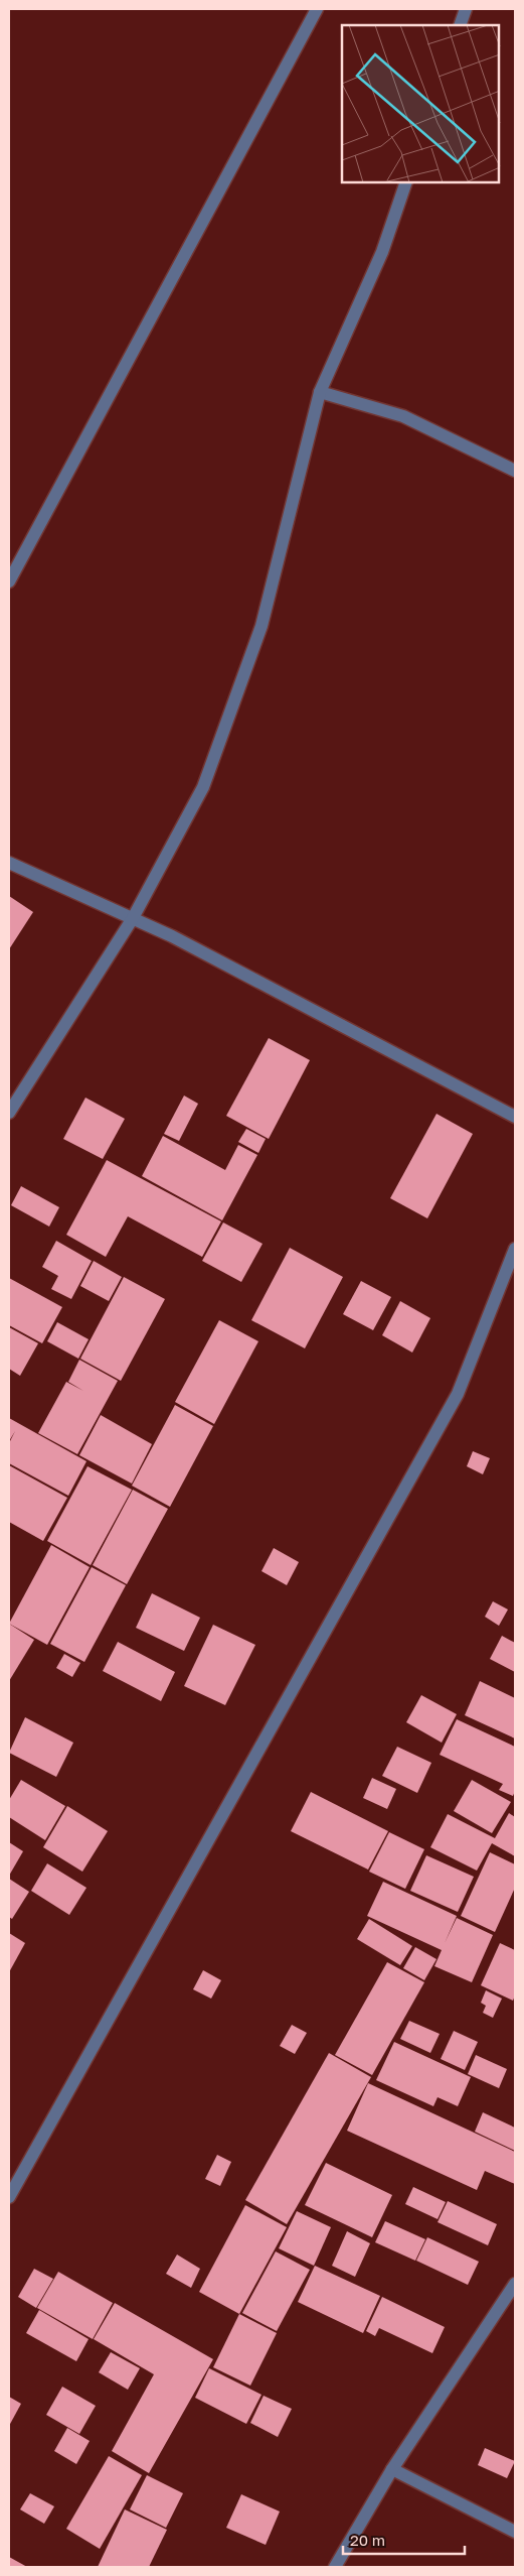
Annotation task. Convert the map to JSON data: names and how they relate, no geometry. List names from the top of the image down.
{
  "scale_bar": "20 m"
}
